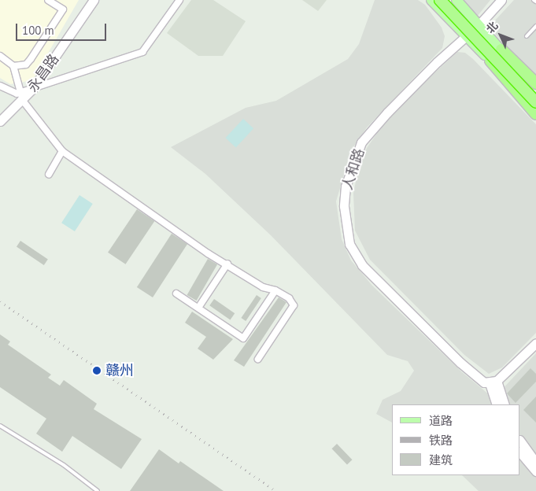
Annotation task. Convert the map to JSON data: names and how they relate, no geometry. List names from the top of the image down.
{
  "streets": {
    "street": ["永昌路", "人和路"]
  },
  "places": ["赣州"],
  "legend": ["道路", "铁路", "建筑"],
  "scale_bar": "100 m",
  "north": "top left"
}
